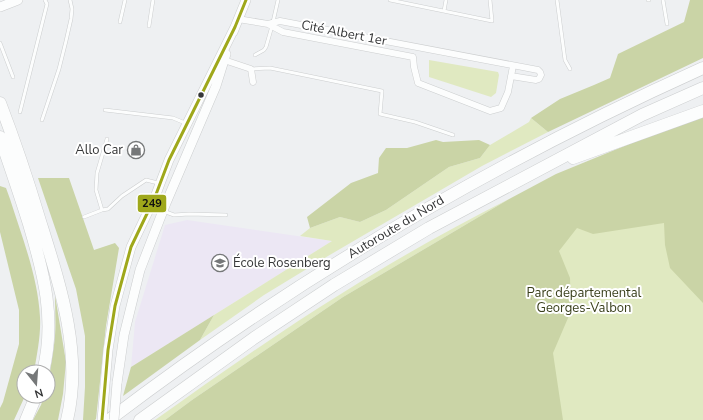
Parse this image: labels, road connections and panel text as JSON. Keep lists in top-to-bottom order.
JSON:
{
  "streets": {
    "highway": ["Autoroute du Nord"],
    "street": ["Cité Albert 1er"]
  },
  "parks": ["Parc départemental Georges-Valbon"],
  "places": {
    "shop": ["Allo Car"],
    "school or university": ["École Rosenberg"]
  },
  "lines": ["transit line 249"],
  "north": "bottom"
}
